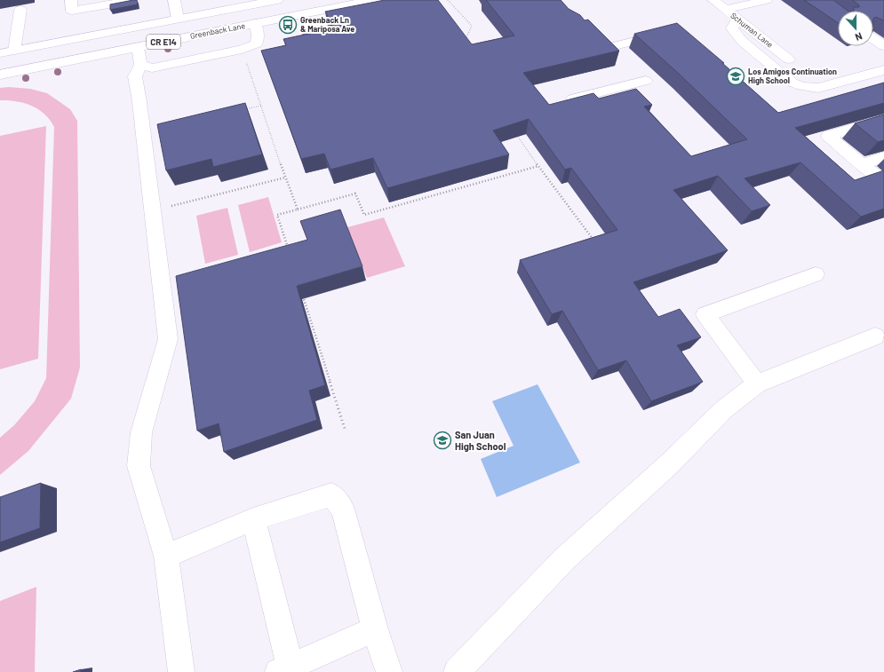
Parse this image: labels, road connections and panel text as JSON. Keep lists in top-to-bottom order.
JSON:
{
  "streets": {
    "main road": ["Schuman Lane", "Greenback Lane", "CR E14"]
  },
  "places": {
    "bus stop": ["Greenback Ln & Mariposa Ave"],
    "school or university": ["Los Amigos Continuation High School", "San Juan High School"]
  },
  "north": "bottom"
}
